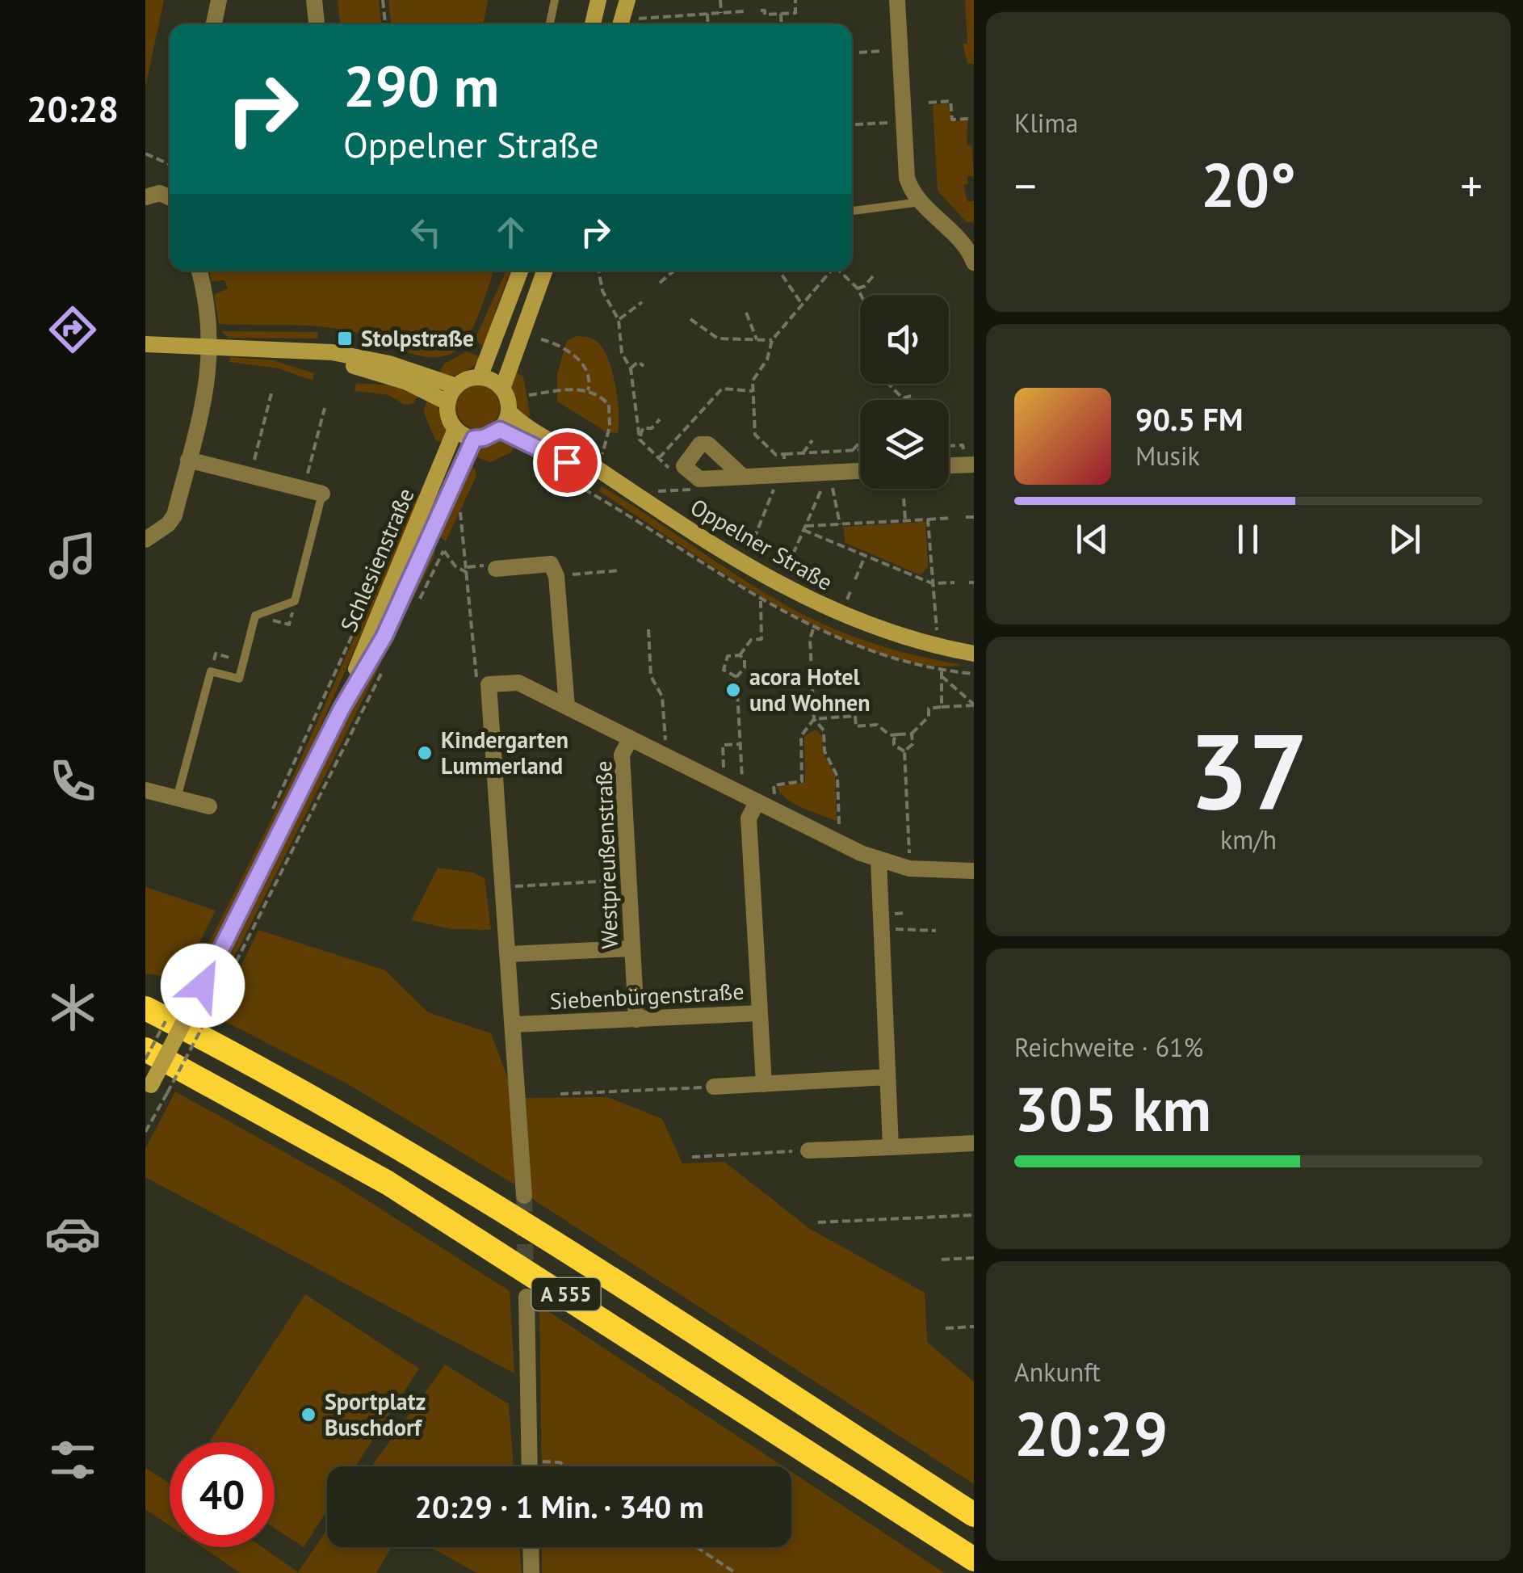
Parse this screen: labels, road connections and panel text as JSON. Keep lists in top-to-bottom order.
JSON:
{
  "streets": {
    "highway": ["A 555"],
    "street": [
      "Oppelner Straße",
      "Schlesienstraße",
      "Westpreußenstraße",
      "Siebenbürgenstraße"
    ]
  },
  "crossings": [
    ["Oppelner Straße", "Schlesienstraße"],
    ["Westpreußenstraße", "Siebenbürgenstraße"]
  ],
  "places": {
    "transit": ["Stolpstraße"],
    "other": ["acora Hotel und Wohnen", "Kindergarten Lummerland", "Sportplatz Buschdorf"]
  },
  "page": {
    "tabs": "20:28",
    "tile": [
      "Klima",
      ["37", "km/h"],
      ["Reichweite · 61%", "305 km"],
      ["Ankunft", "20:29"]
    ],
    "turn": ["290 m", "Oppelner Straße"],
    "heat": ["−", "20°", "+"],
    "song": ["90.5 FM", "Musik"],
    "limit": "40",
    "trip": "20:29 · 1 Min. · 340 m"
  }
}
